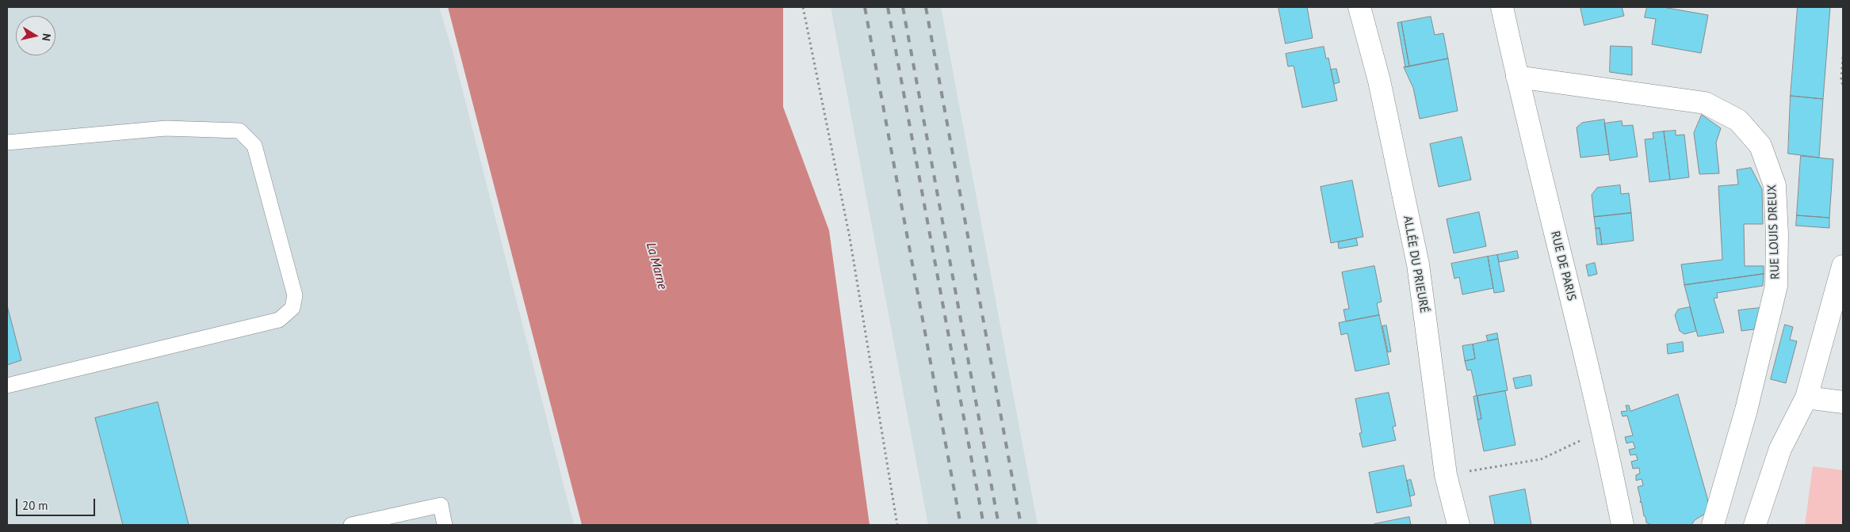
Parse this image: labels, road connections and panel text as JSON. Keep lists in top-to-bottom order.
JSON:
{
  "streets": {
    "street": ["RUE LOUIS DREUX", "ALLÉE DU PRIEURÉ", "RUE DE PARIS"]
  },
  "crossings": [
    ["RUE LOUIS DREUX", "RUE DE PARIS"]
  ],
  "water": ["La Marne"],
  "scale_bar": "20 m",
  "north": "right"
}
